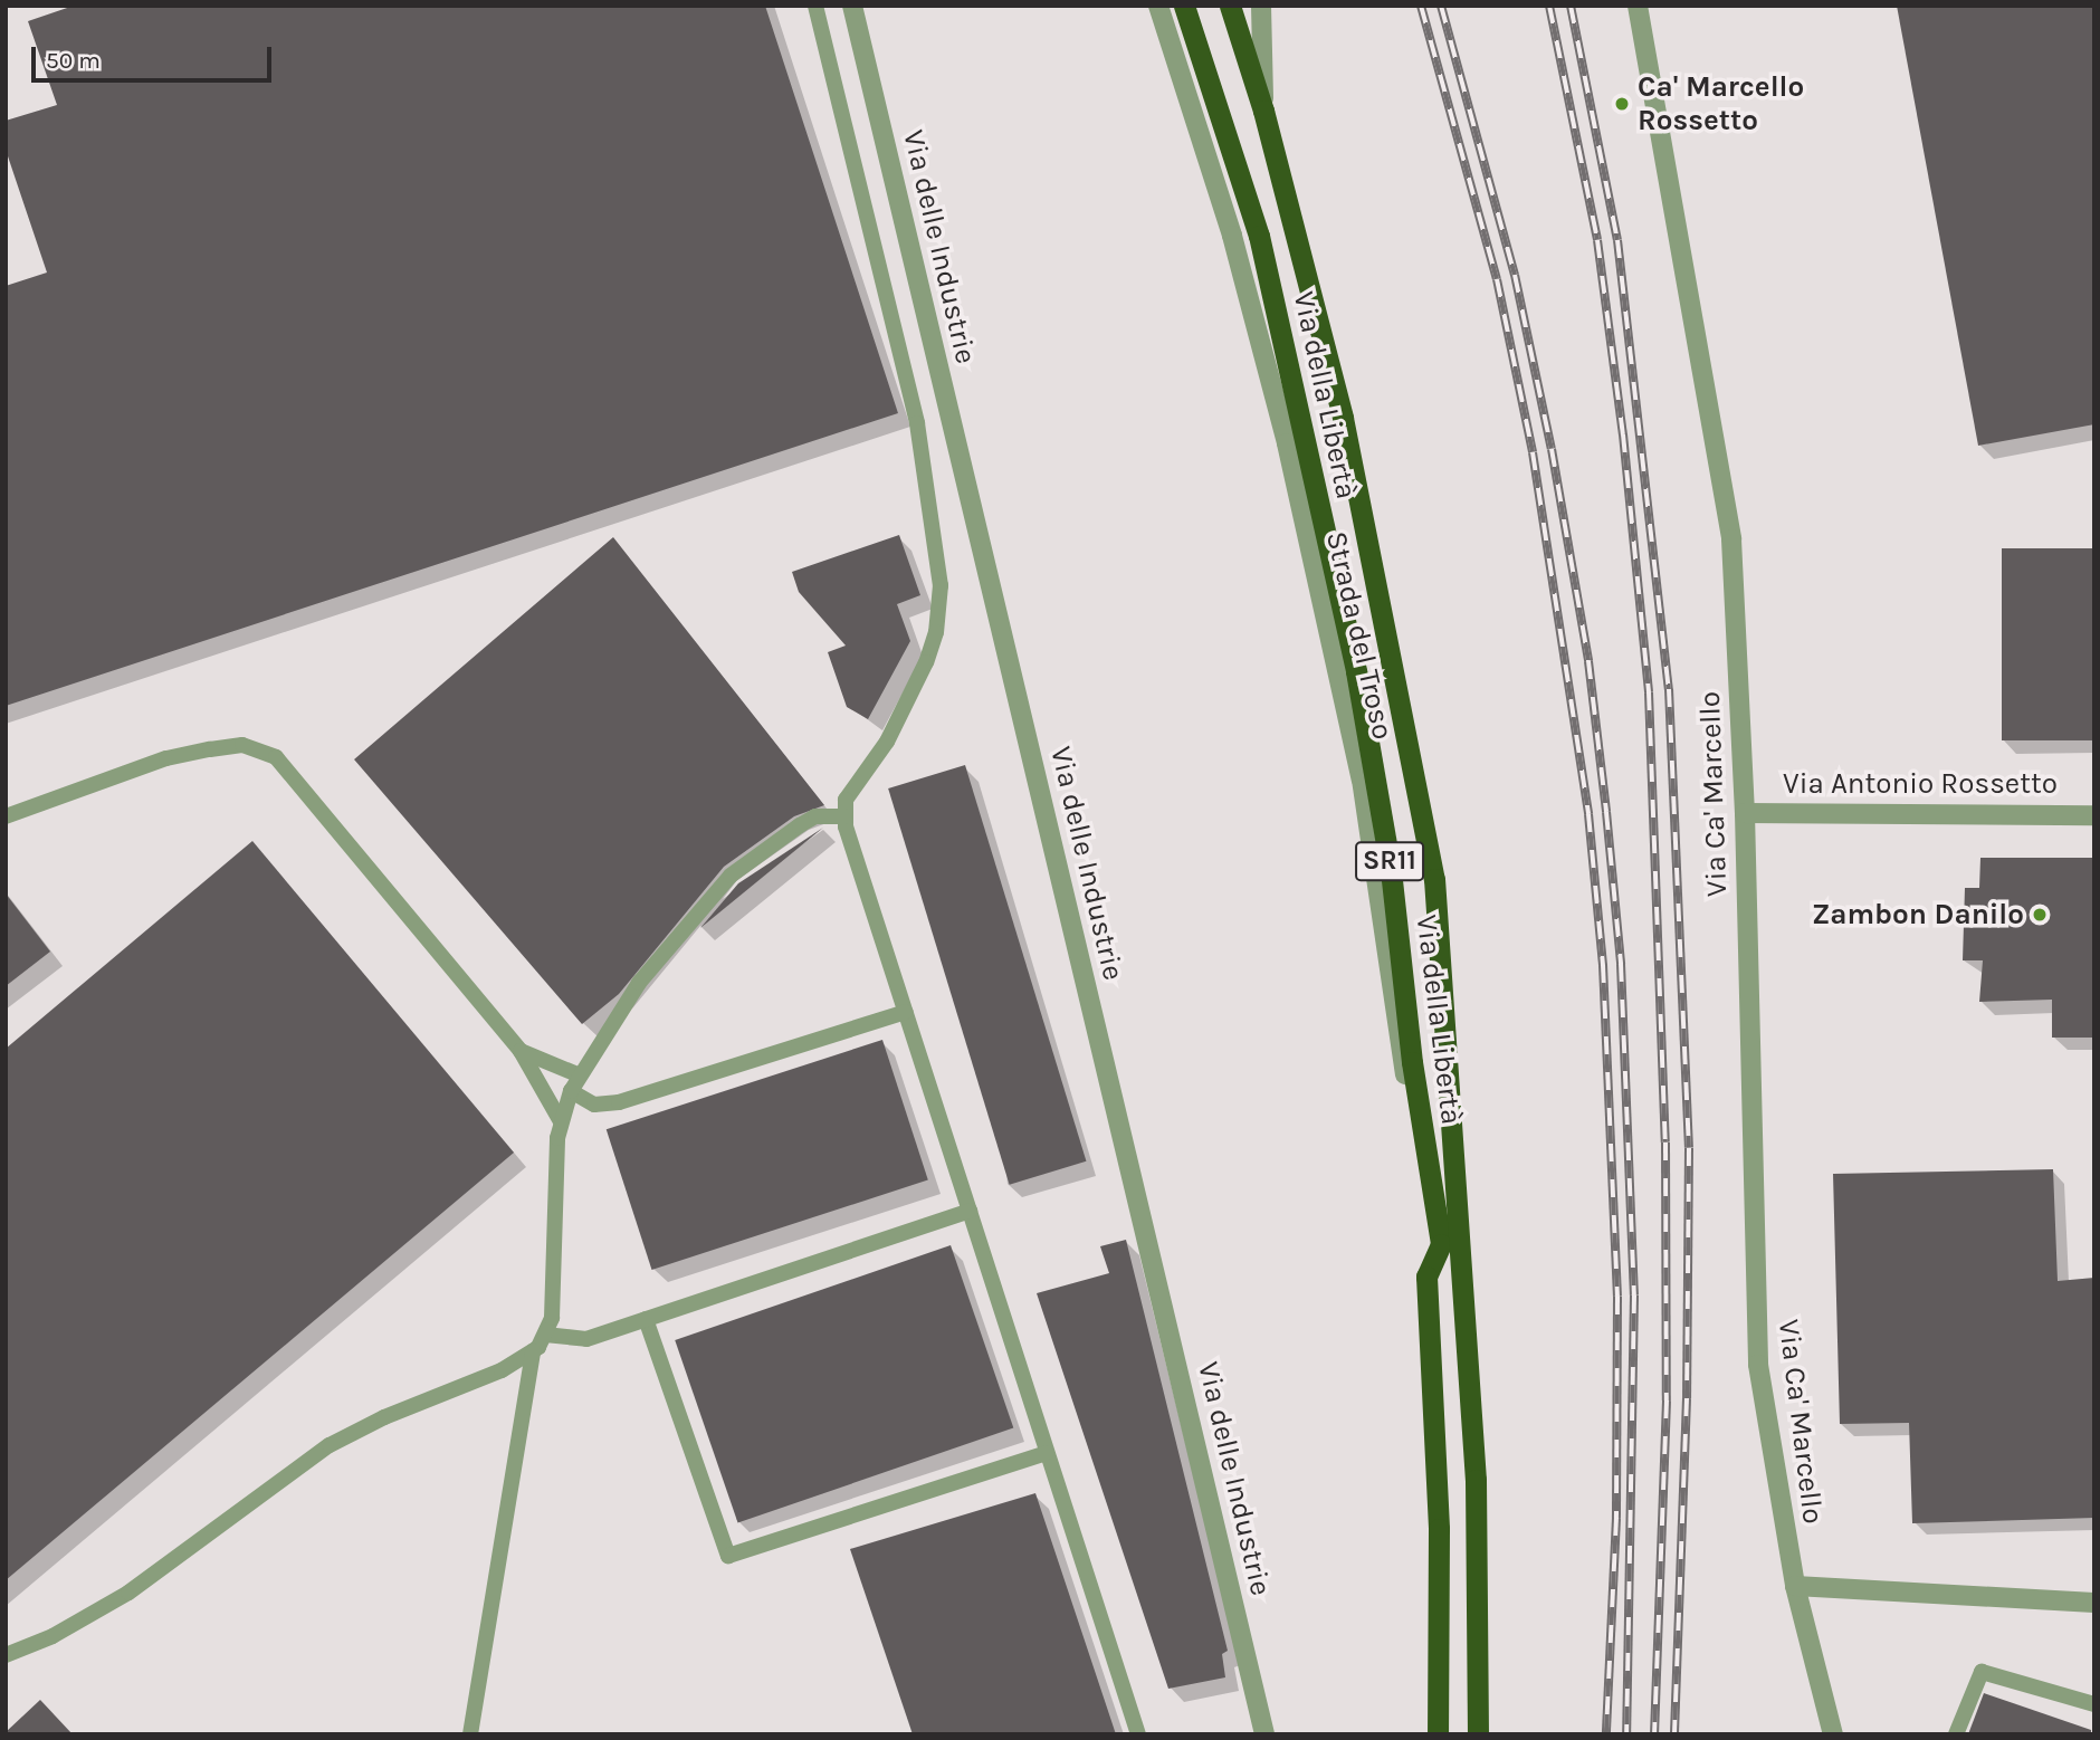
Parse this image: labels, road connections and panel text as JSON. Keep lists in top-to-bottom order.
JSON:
{
  "streets": {
    "highway": ["Via della Libertà", "SR11"],
    "street": [
      "Via delle Industrie",
      "Strada del Troso",
      "Via Antonio Rossetto",
      "Via Ca' Marcello"
    ]
  },
  "crossings": [
    ["Via della Libertà", "Strada del Troso"],
    ["Via Antonio Rossetto", "Via Ca' Marcello"]
  ],
  "places": ["Ca' Marcello Rossetto", "Zambon Danilo"],
  "scale_bar": "50 m"
}
